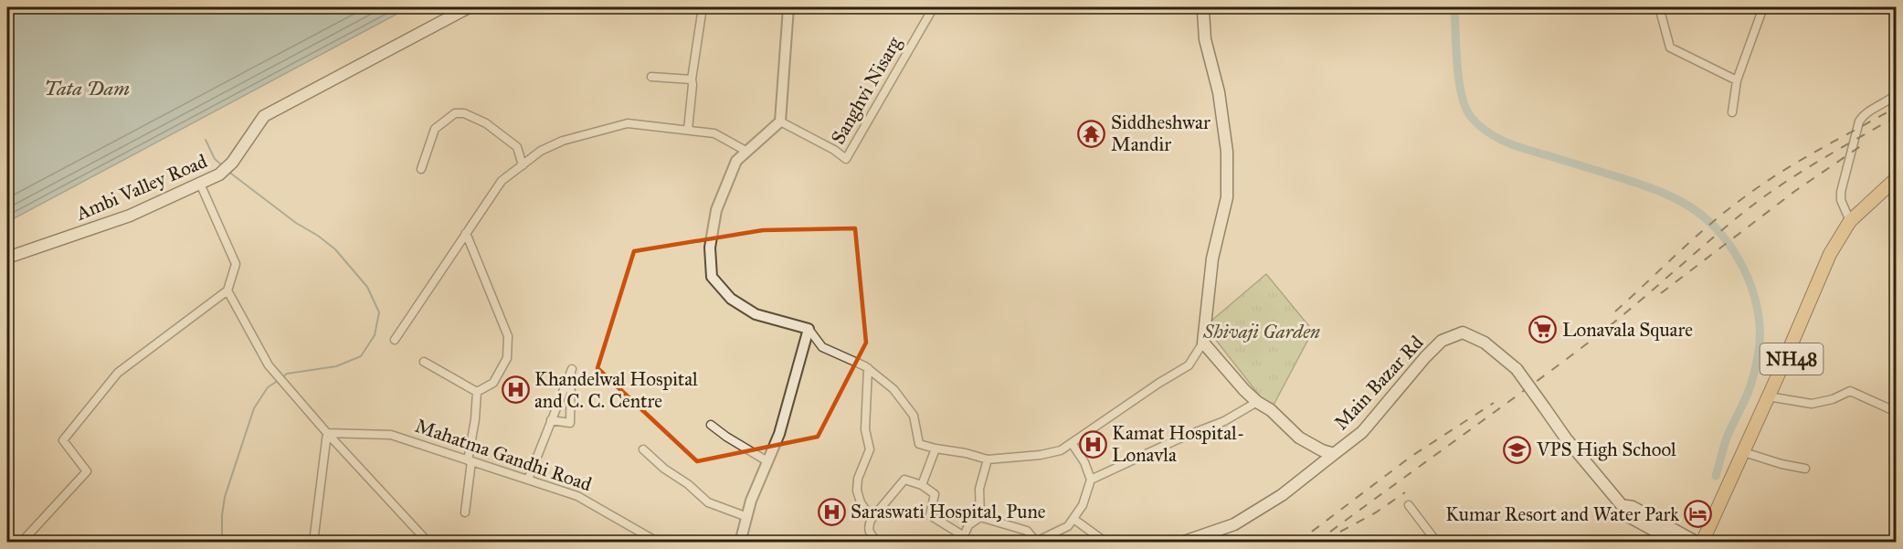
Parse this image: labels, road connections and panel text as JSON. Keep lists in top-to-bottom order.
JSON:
{
  "streets": {
    "highway": ["NH48"],
    "main road": ["Ambi Valley Road", "Main Bazar Rd"],
    "street": ["Sanghvi Nisarg", "Mahatma Gandhi Road"]
  },
  "water": ["Tata Dam"],
  "parks": ["Shivaji Garden"],
  "places": {
    "temple": ["Siddheshwar Mandir"],
    "supermarket": ["Lonavala Square"],
    "hospital": ["Khandelwal Hospital and C. C. Centre", "Kamat Hospital- Lonavla", "Saraswati Hospital, Pune"],
    "school or university": ["VPS High School"],
    "hotel": ["Kumar Resort and Water Park"]
  }
}
